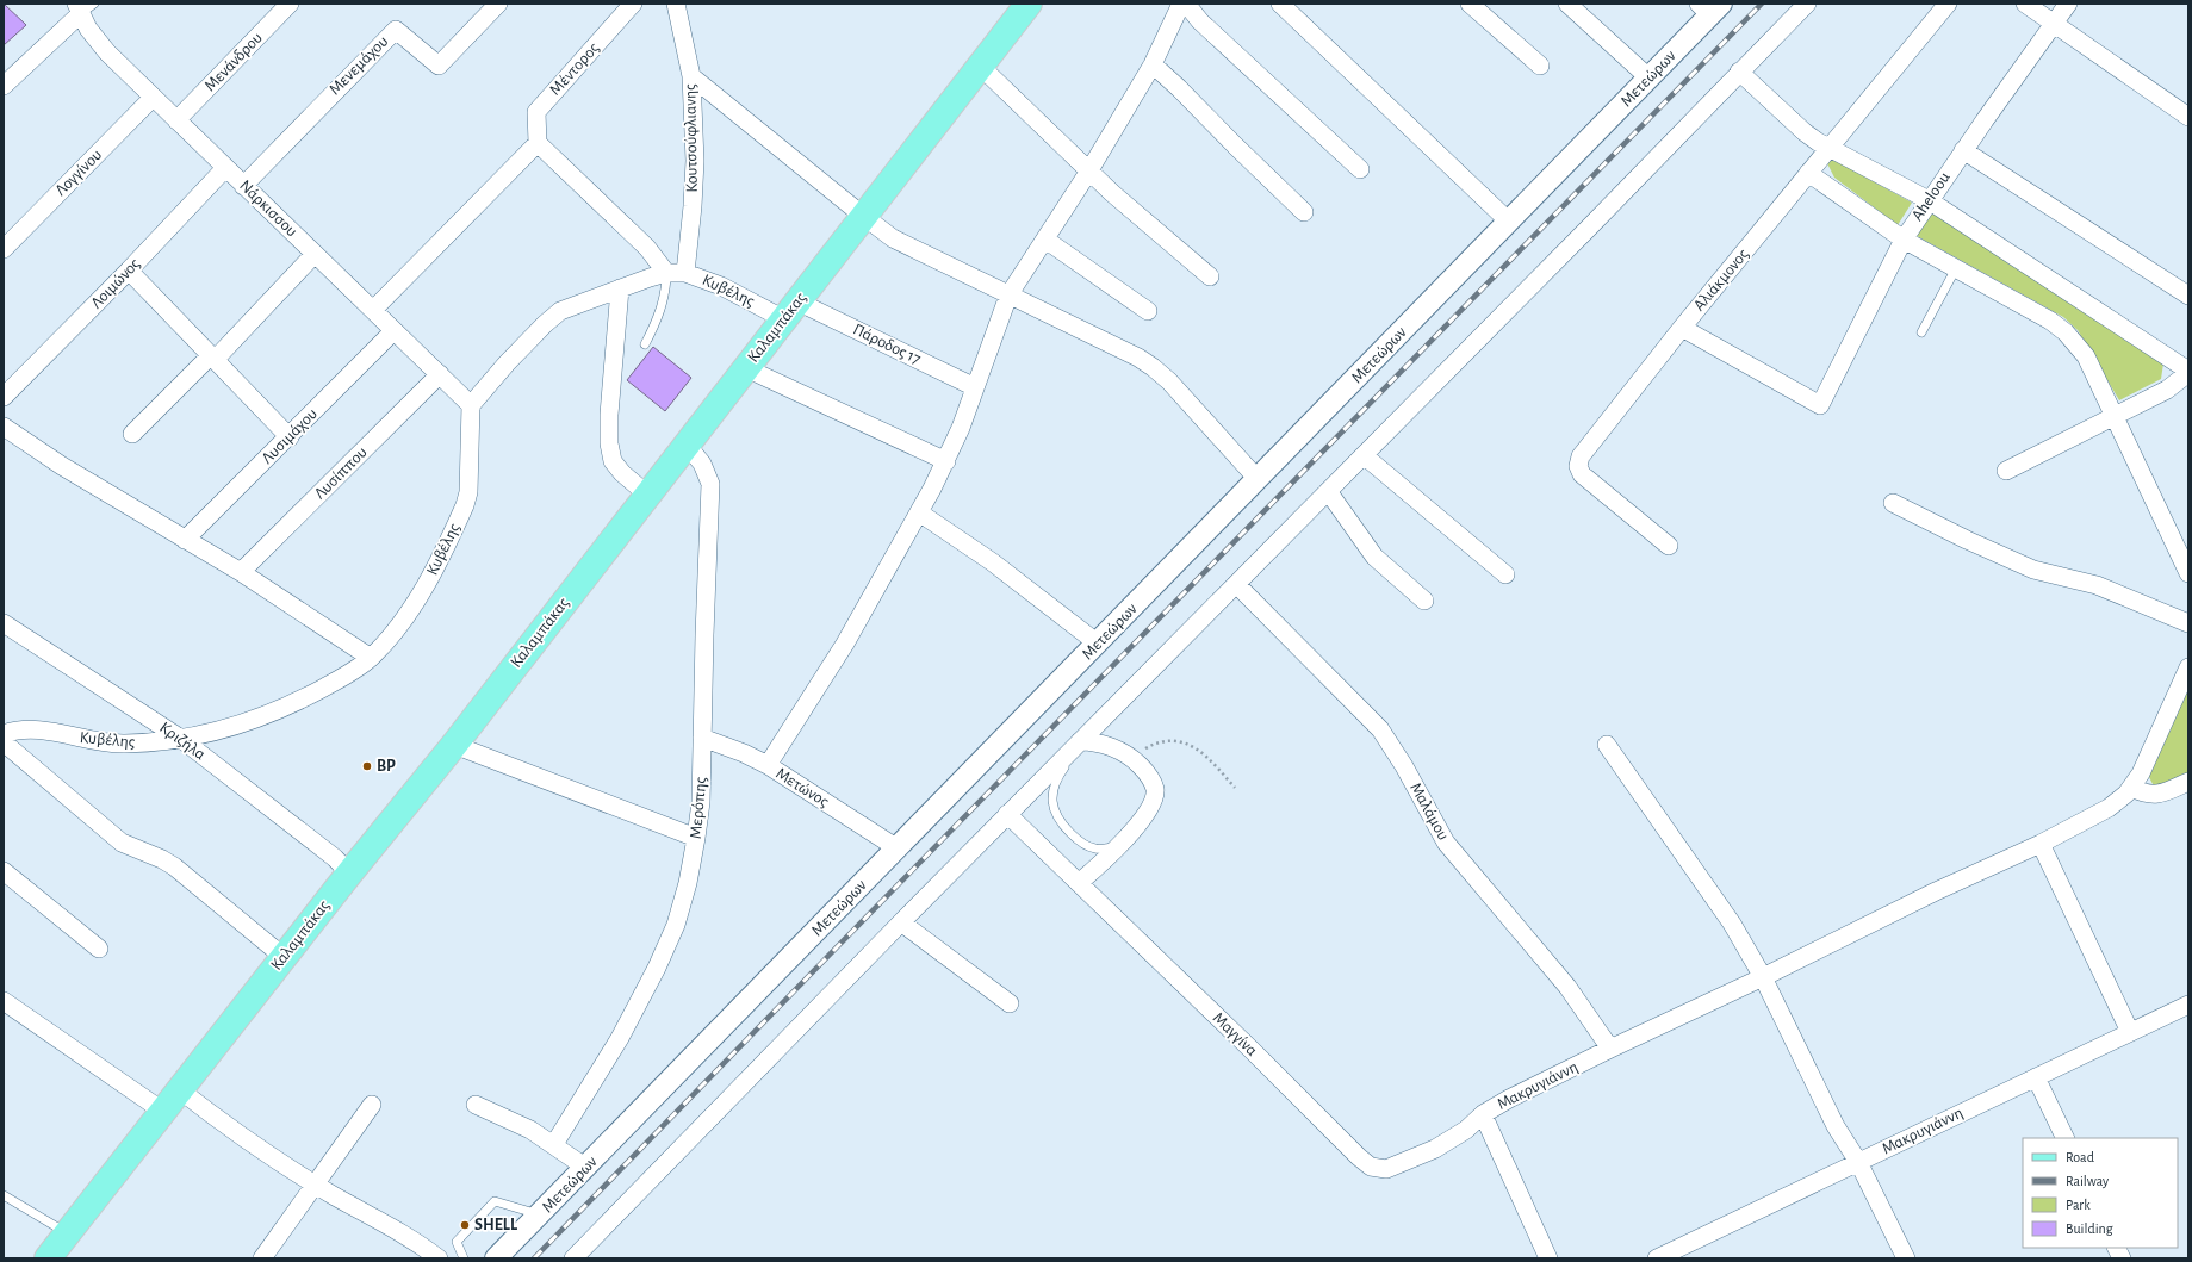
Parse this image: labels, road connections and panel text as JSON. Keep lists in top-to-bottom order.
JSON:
{
  "streets": {
    "main road": ["Καλαμπάκας"],
    "street": [
      "Μενάνδρου",
      "Μενεμάχου",
      "Μέντορος",
      "Μετεώρων",
      "Κουτσούφλιανης",
      "Λογγίνου",
      "Aheloou",
      "Νάρκισσου",
      "Αλιάκμονος",
      "Λοιμώνος",
      "Κυβέλης",
      "Πάροδος 17",
      "Λυσιμάχου",
      "Λυσίππου",
      "Κριζήλα",
      "Μετώνος",
      "Μερόπης",
      "Μαλάμου",
      "Μαγγίνα",
      "Μακρυγιάννη"
    ]
  },
  "crossings": [
    ["Μενάνδρου", "Νάρκισσου"],
    ["Μενεμάχου", "Νάρκισσου"],
    ["Μετεώρων", "Μετώνος"],
    ["Κουτσούφλιανης", "Κυβέλης"],
    ["Λογγίνου", "Νάρκισσου"],
    ["Aheloou", "Αλιάκμονος"],
    ["Νάρκισσου", "Λοιμώνος"],
    ["Νάρκισσου", "Κυβέλης"],
    ["Νάρκισσου", "Λυσιμάχου"],
    ["Νάρκισσου", "Λυσίππου"],
    ["Κυβέλης", "Καλαμπάκας"],
    ["Κυβέλης", "Πάροδος 17"],
    ["Κυβέλης", "Κριζήλα"],
    ["Καλαμπάκας", "Πάροδος 17"],
    ["Καλαμπάκας", "Κριζήλα"],
    ["Καλαμπάκας", "Μερόπης"],
    ["Μετώνος", "Μερόπης"],
    ["Μαλάμου", "Μακρυγιάννη"],
    ["Μαγγίνα", "Μακρυγιάννη"]
  ],
  "places": ["BP", "SHELL"],
  "legend": [
    "Road",
    "Railway",
    "Park",
    "Building"
  ]
}
